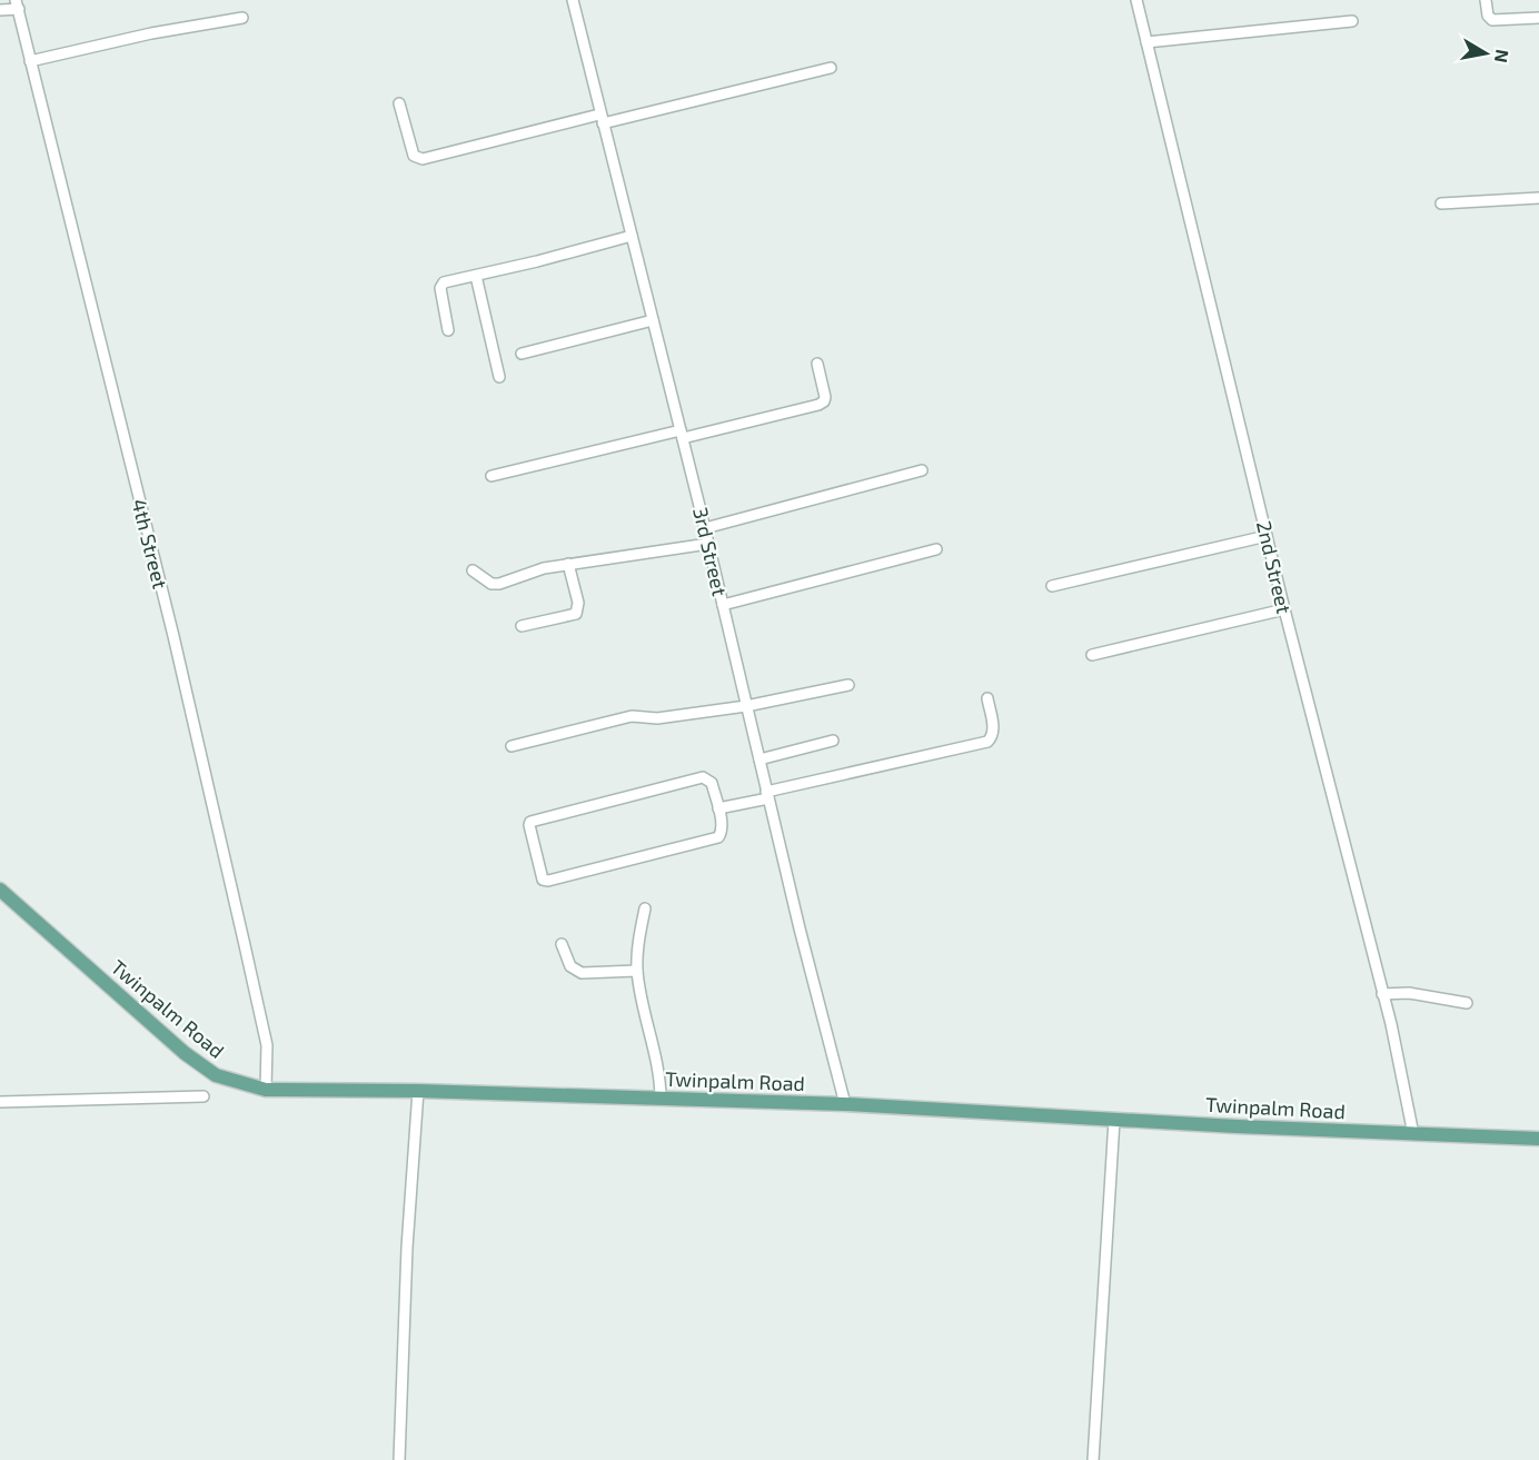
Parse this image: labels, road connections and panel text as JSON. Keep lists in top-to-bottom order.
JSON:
{
  "streets": {
    "main road": ["Twinpalm Road"],
    "street": ["4th Street", "3rd Street", "2nd Street"]
  },
  "crossings": [
    ["4th Street", "Twinpalm Road"],
    ["3rd Street", "Twinpalm Road"],
    ["2nd Street", "Twinpalm Road"]
  ],
  "north": "right"
}
